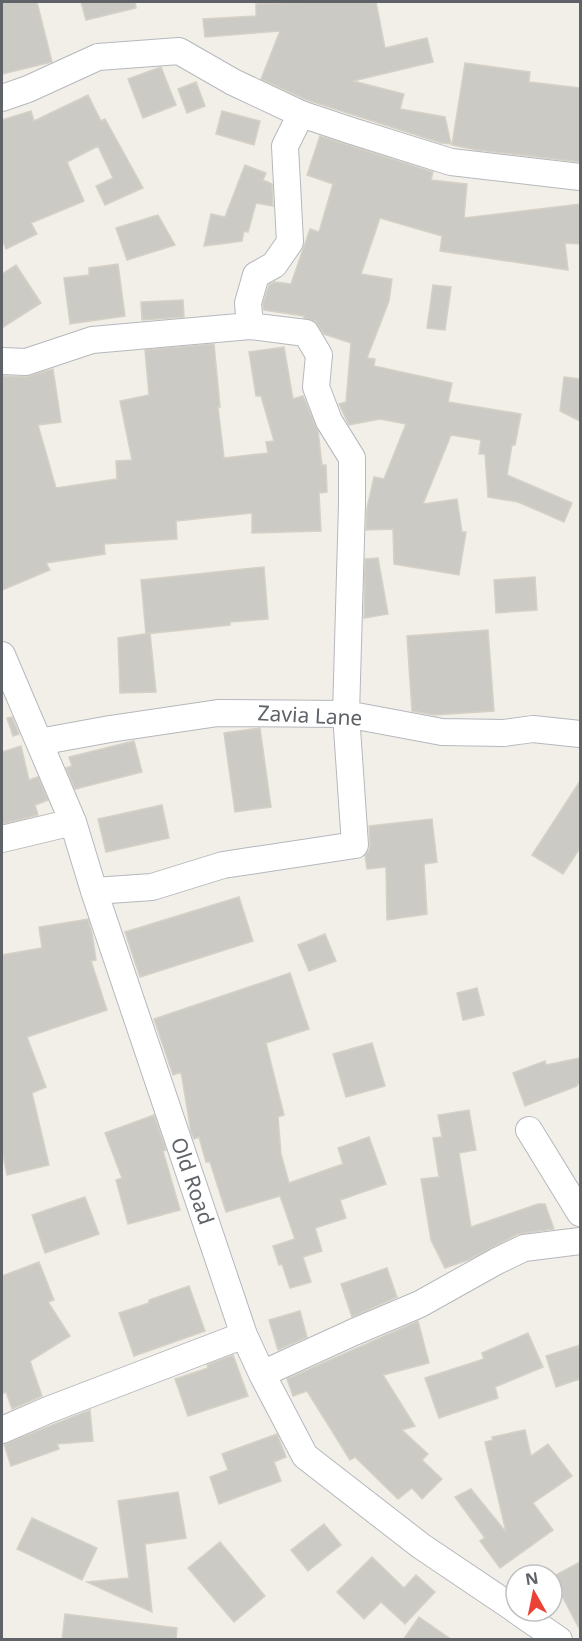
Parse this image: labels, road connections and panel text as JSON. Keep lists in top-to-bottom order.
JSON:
{
  "streets": {
    "street": ["Zavia Lane", "Old Road"]
  },
  "crossings": [
    ["Zavia Lane", "Old Road"]
  ],
  "north": "top"
}
